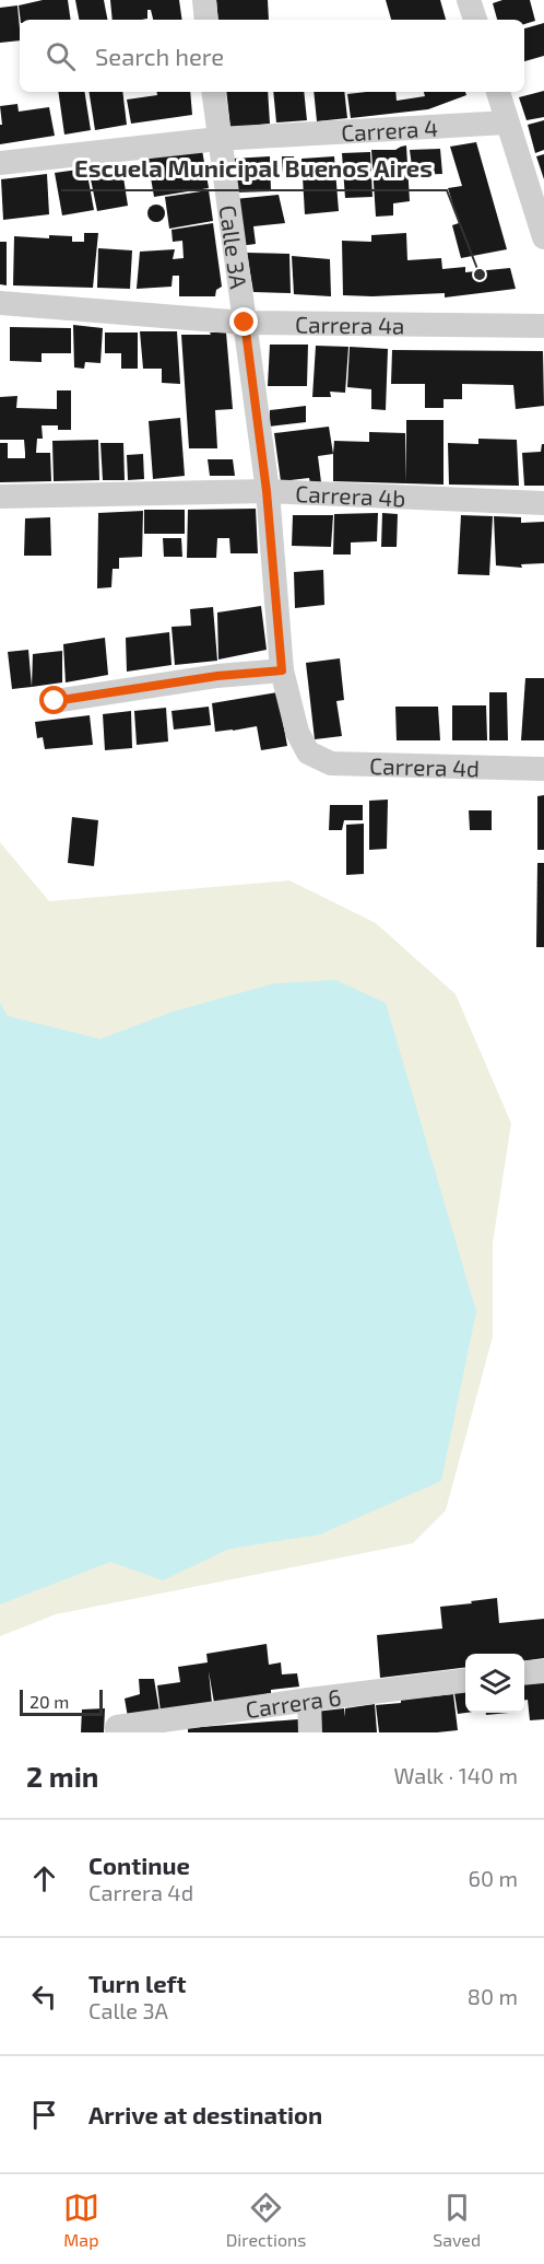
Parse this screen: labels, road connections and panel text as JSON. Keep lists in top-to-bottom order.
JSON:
{
  "streets": {
    "street": [
      "Carrera 4",
      "Calle 3A",
      "Carrera 4a",
      "Carrera 4b",
      "Carrera 4d",
      "Carrera 6"
    ]
  },
  "crossings": [
    ["Carrera 4", "Calle 3A"],
    ["Calle 3A", "Carrera 4a"],
    ["Calle 3A", "Carrera 4b"],
    ["Calle 3A", "Carrera 4d"]
  ],
  "places": ["Escuela Municipal Buenos Aires"],
  "scale_bar": "20 m",
  "page": {
    "search": "Search here",
    "scale": "20 m",
    "heading": ["2 min", "Walk · 140 m"],
    "list": [
      ["Continue", "Carrera 4d", "60 m"],
      ["Turn left", "Calle 3A", "80 m"],
      "Arrive at destination"
    ],
    "nav": ["Map", "Directions", "Saved"]
  }
}
